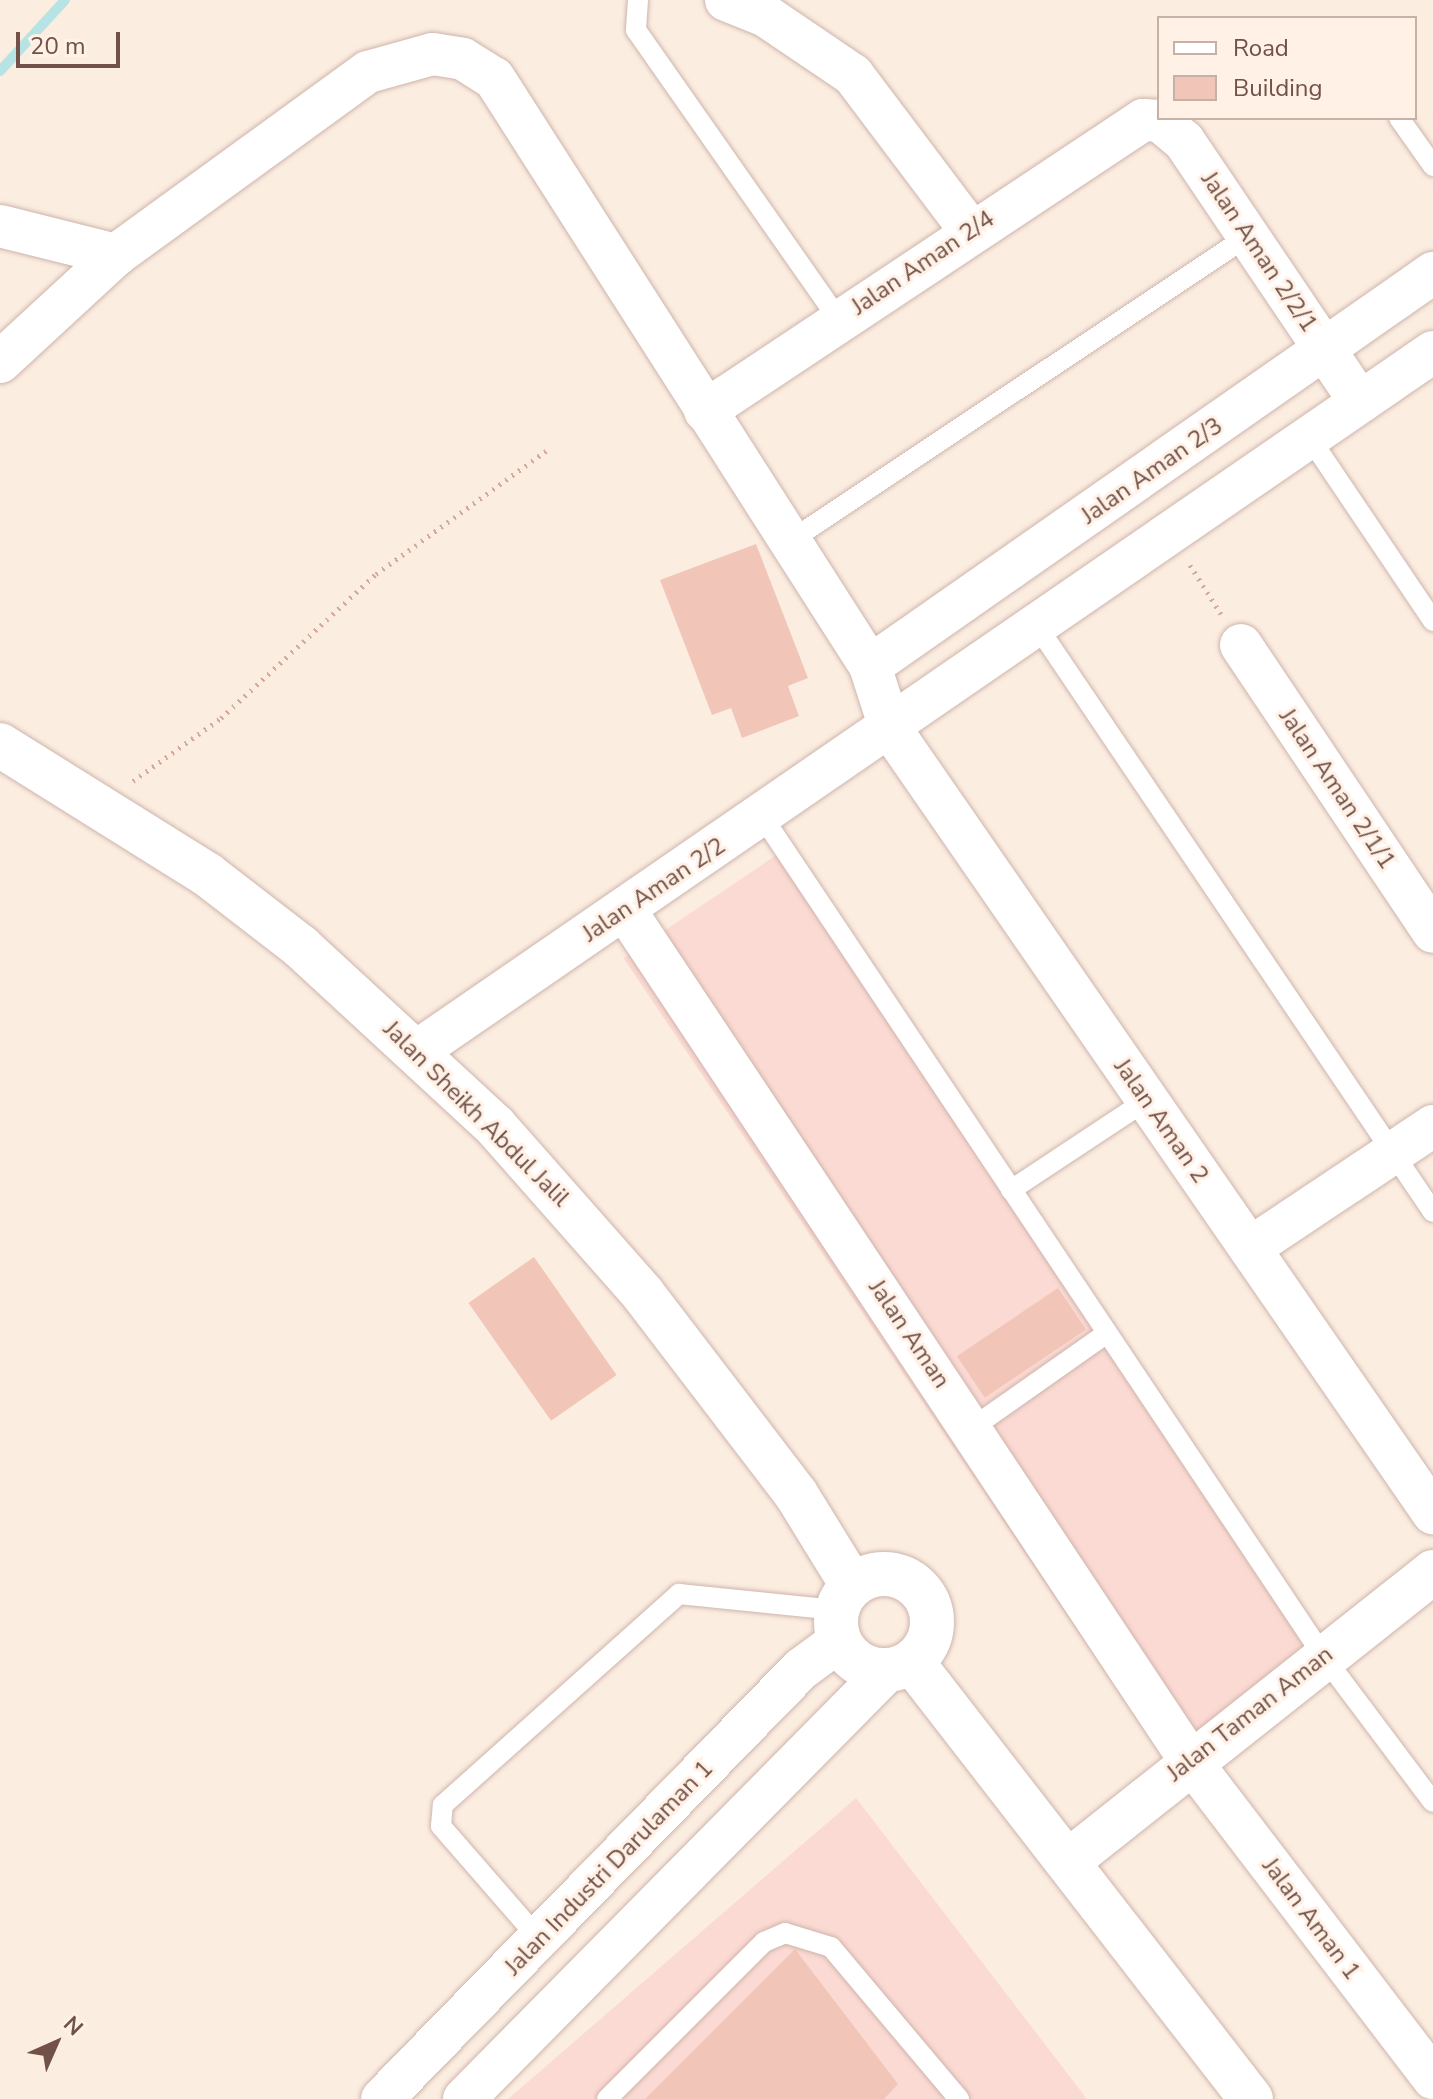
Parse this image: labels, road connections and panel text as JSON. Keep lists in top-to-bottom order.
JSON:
{
  "streets": {
    "street": [
      "Jalan Aman 2/2/1",
      "Jalan Aman 2/4",
      "Jalan Aman 2/3",
      "Jalan Aman 2/1/1",
      "Jalan Aman 2/2",
      "Jalan Sheikh Abdul Jalil",
      "Jalan Aman 2",
      "Jalan Aman",
      "Jalan Taman Aman",
      "Jalan Industri Darulaman 1",
      "Jalan Aman 1"
    ]
  },
  "crossings": [
    ["Jalan Aman 2/2/1", "Jalan Aman 2/4"],
    ["Jalan Aman 2/2/1", "Jalan Aman 2/3"],
    ["Jalan Aman 2/2/1", "Jalan Aman 2/2"],
    ["Jalan Aman 2/4", "Jalan Aman 2"],
    ["Jalan Aman 2/3", "Jalan Aman 2"],
    ["Jalan Aman 2/2", "Jalan Sheikh Abdul Jalil"],
    ["Jalan Aman 2/2", "Jalan Aman 2"],
    ["Jalan Aman 2/2", "Jalan Aman"],
    ["Jalan Sheikh Abdul Jalil", "Jalan Industri Darulaman 1"],
    ["Jalan Aman", "Jalan Taman Aman"],
    ["Jalan Aman", "Jalan Aman 1"],
    ["Jalan Taman Aman", "Jalan Aman 1"]
  ],
  "legend": ["Road", "Building"],
  "scale_bar": "20 m",
  "north": "top right"
}
